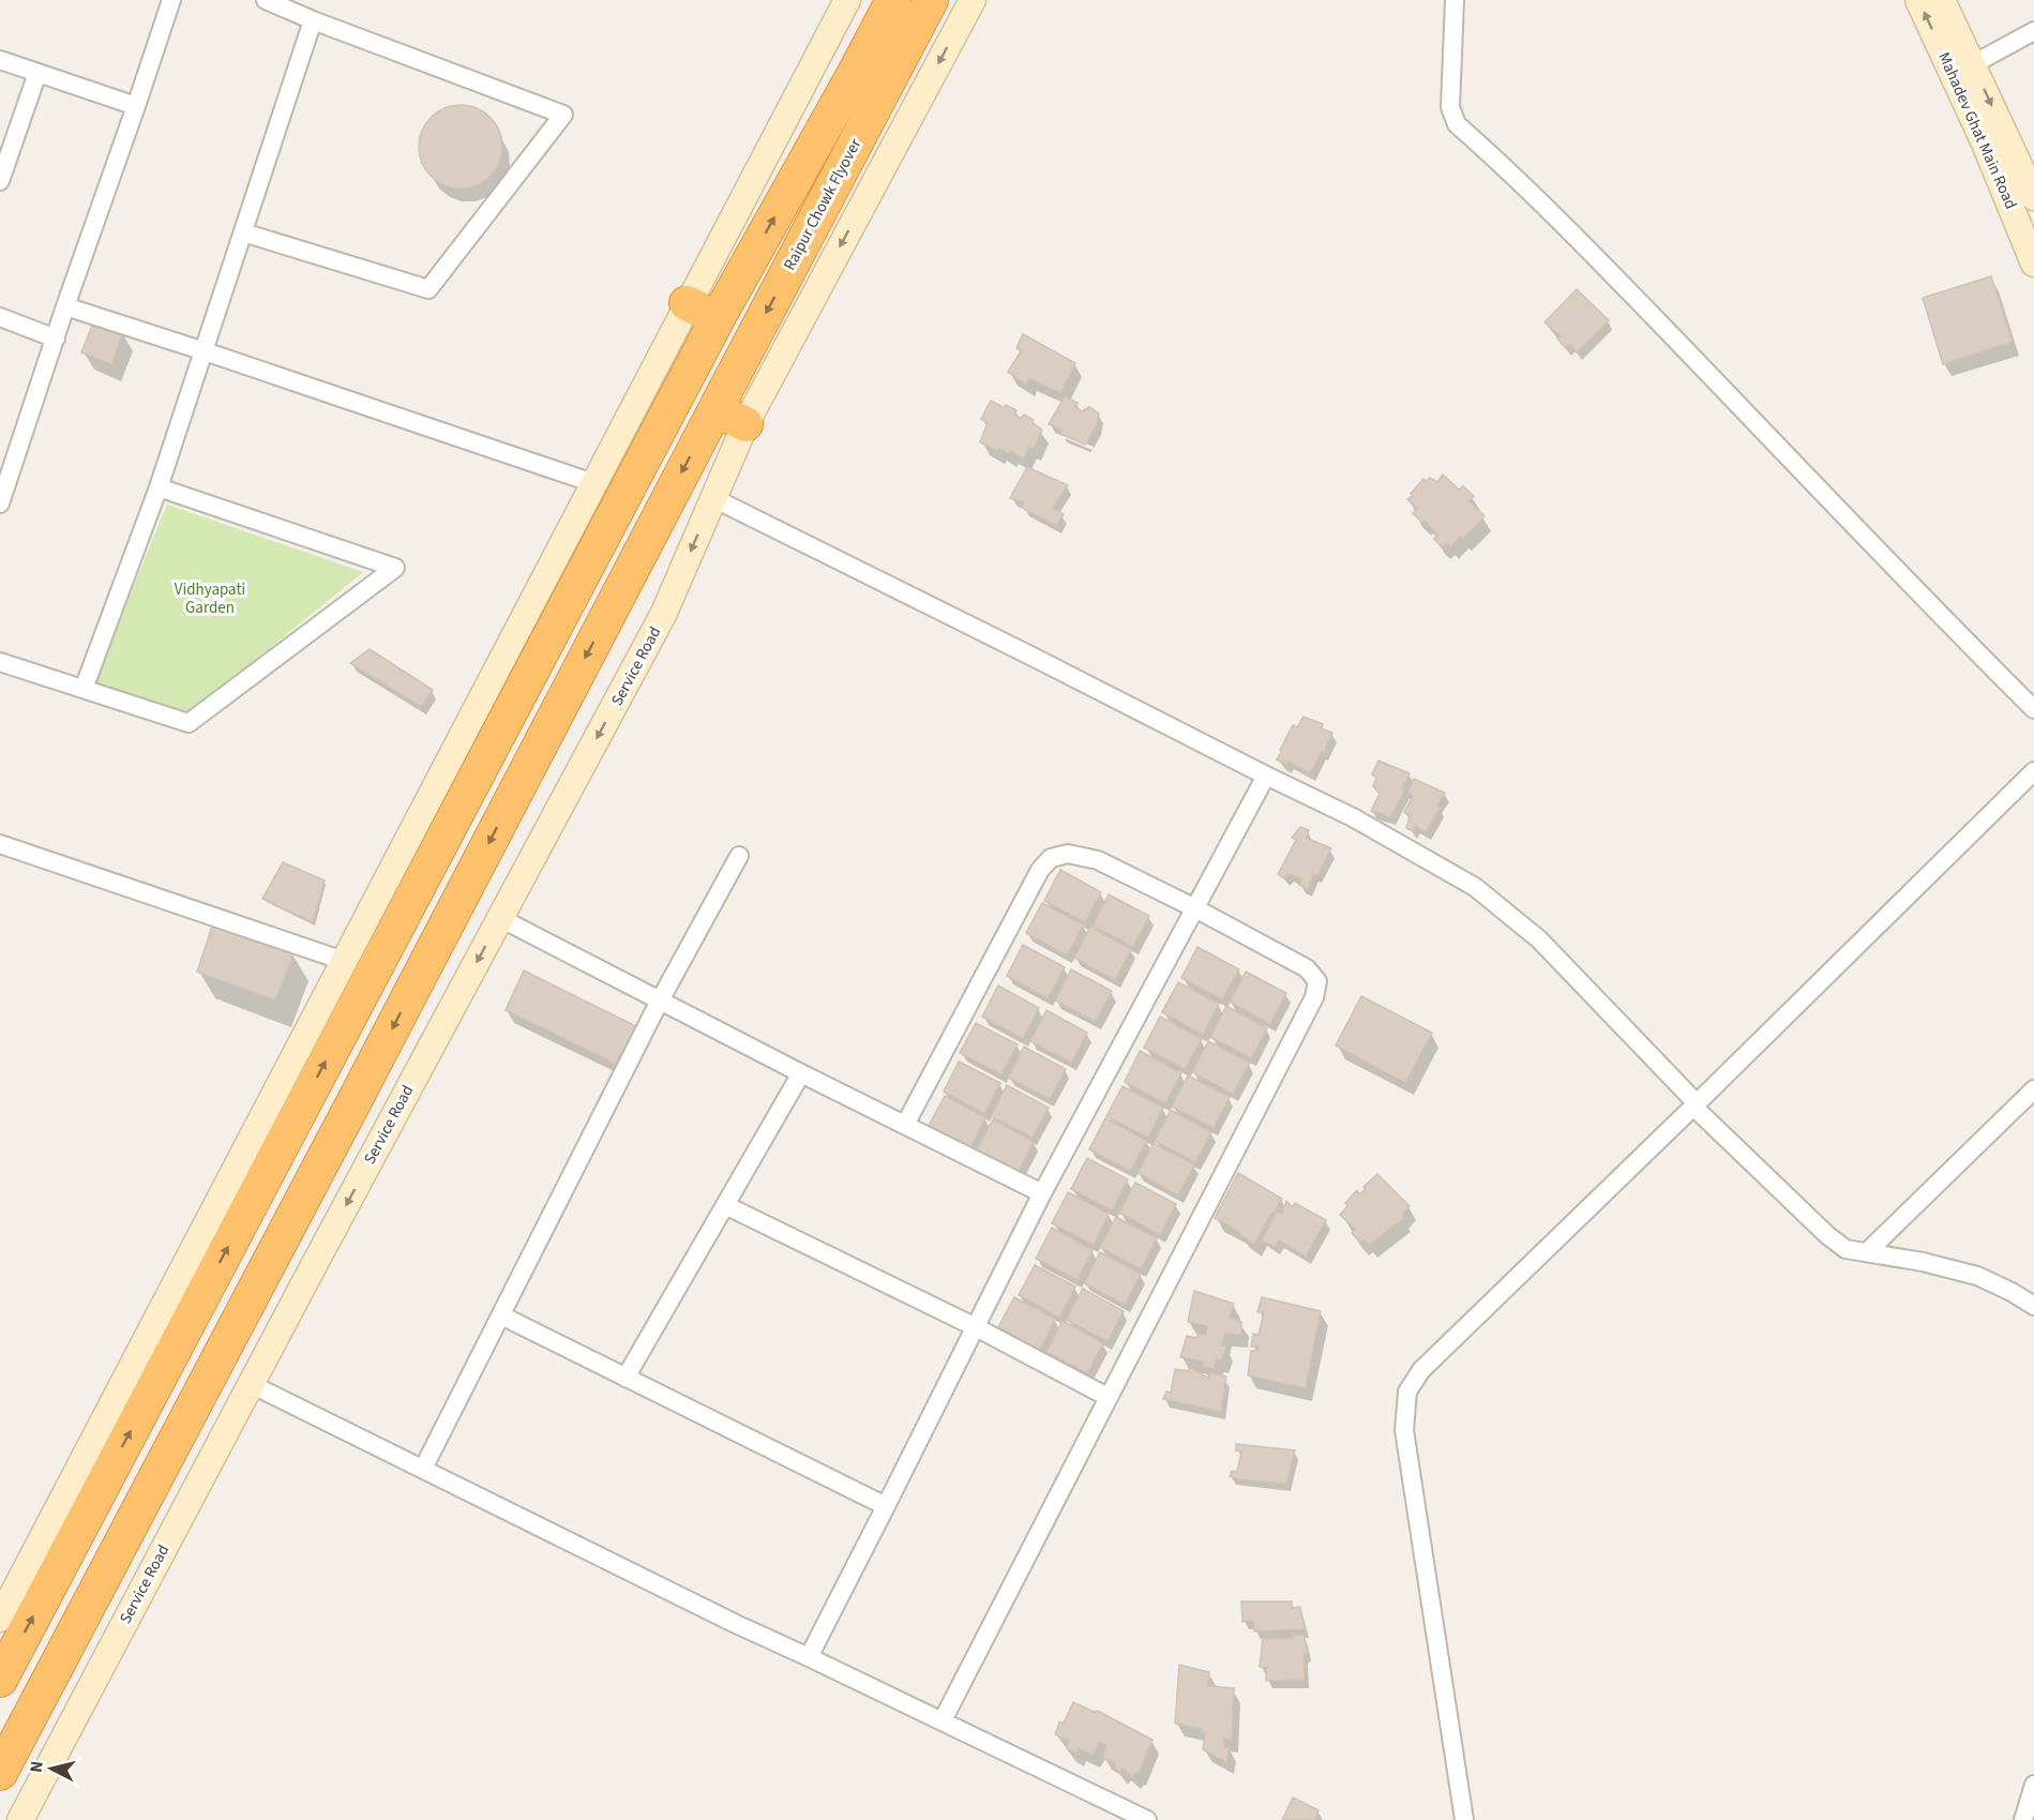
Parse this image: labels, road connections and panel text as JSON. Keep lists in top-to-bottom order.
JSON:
{
  "streets": {
    "highway": ["Raipur Chowk Flyover"],
    "street": ["Mahadev Ghat Main Road", "Service Road"]
  },
  "parks": ["Vidhyapati Garden"],
  "north": "left"
}
